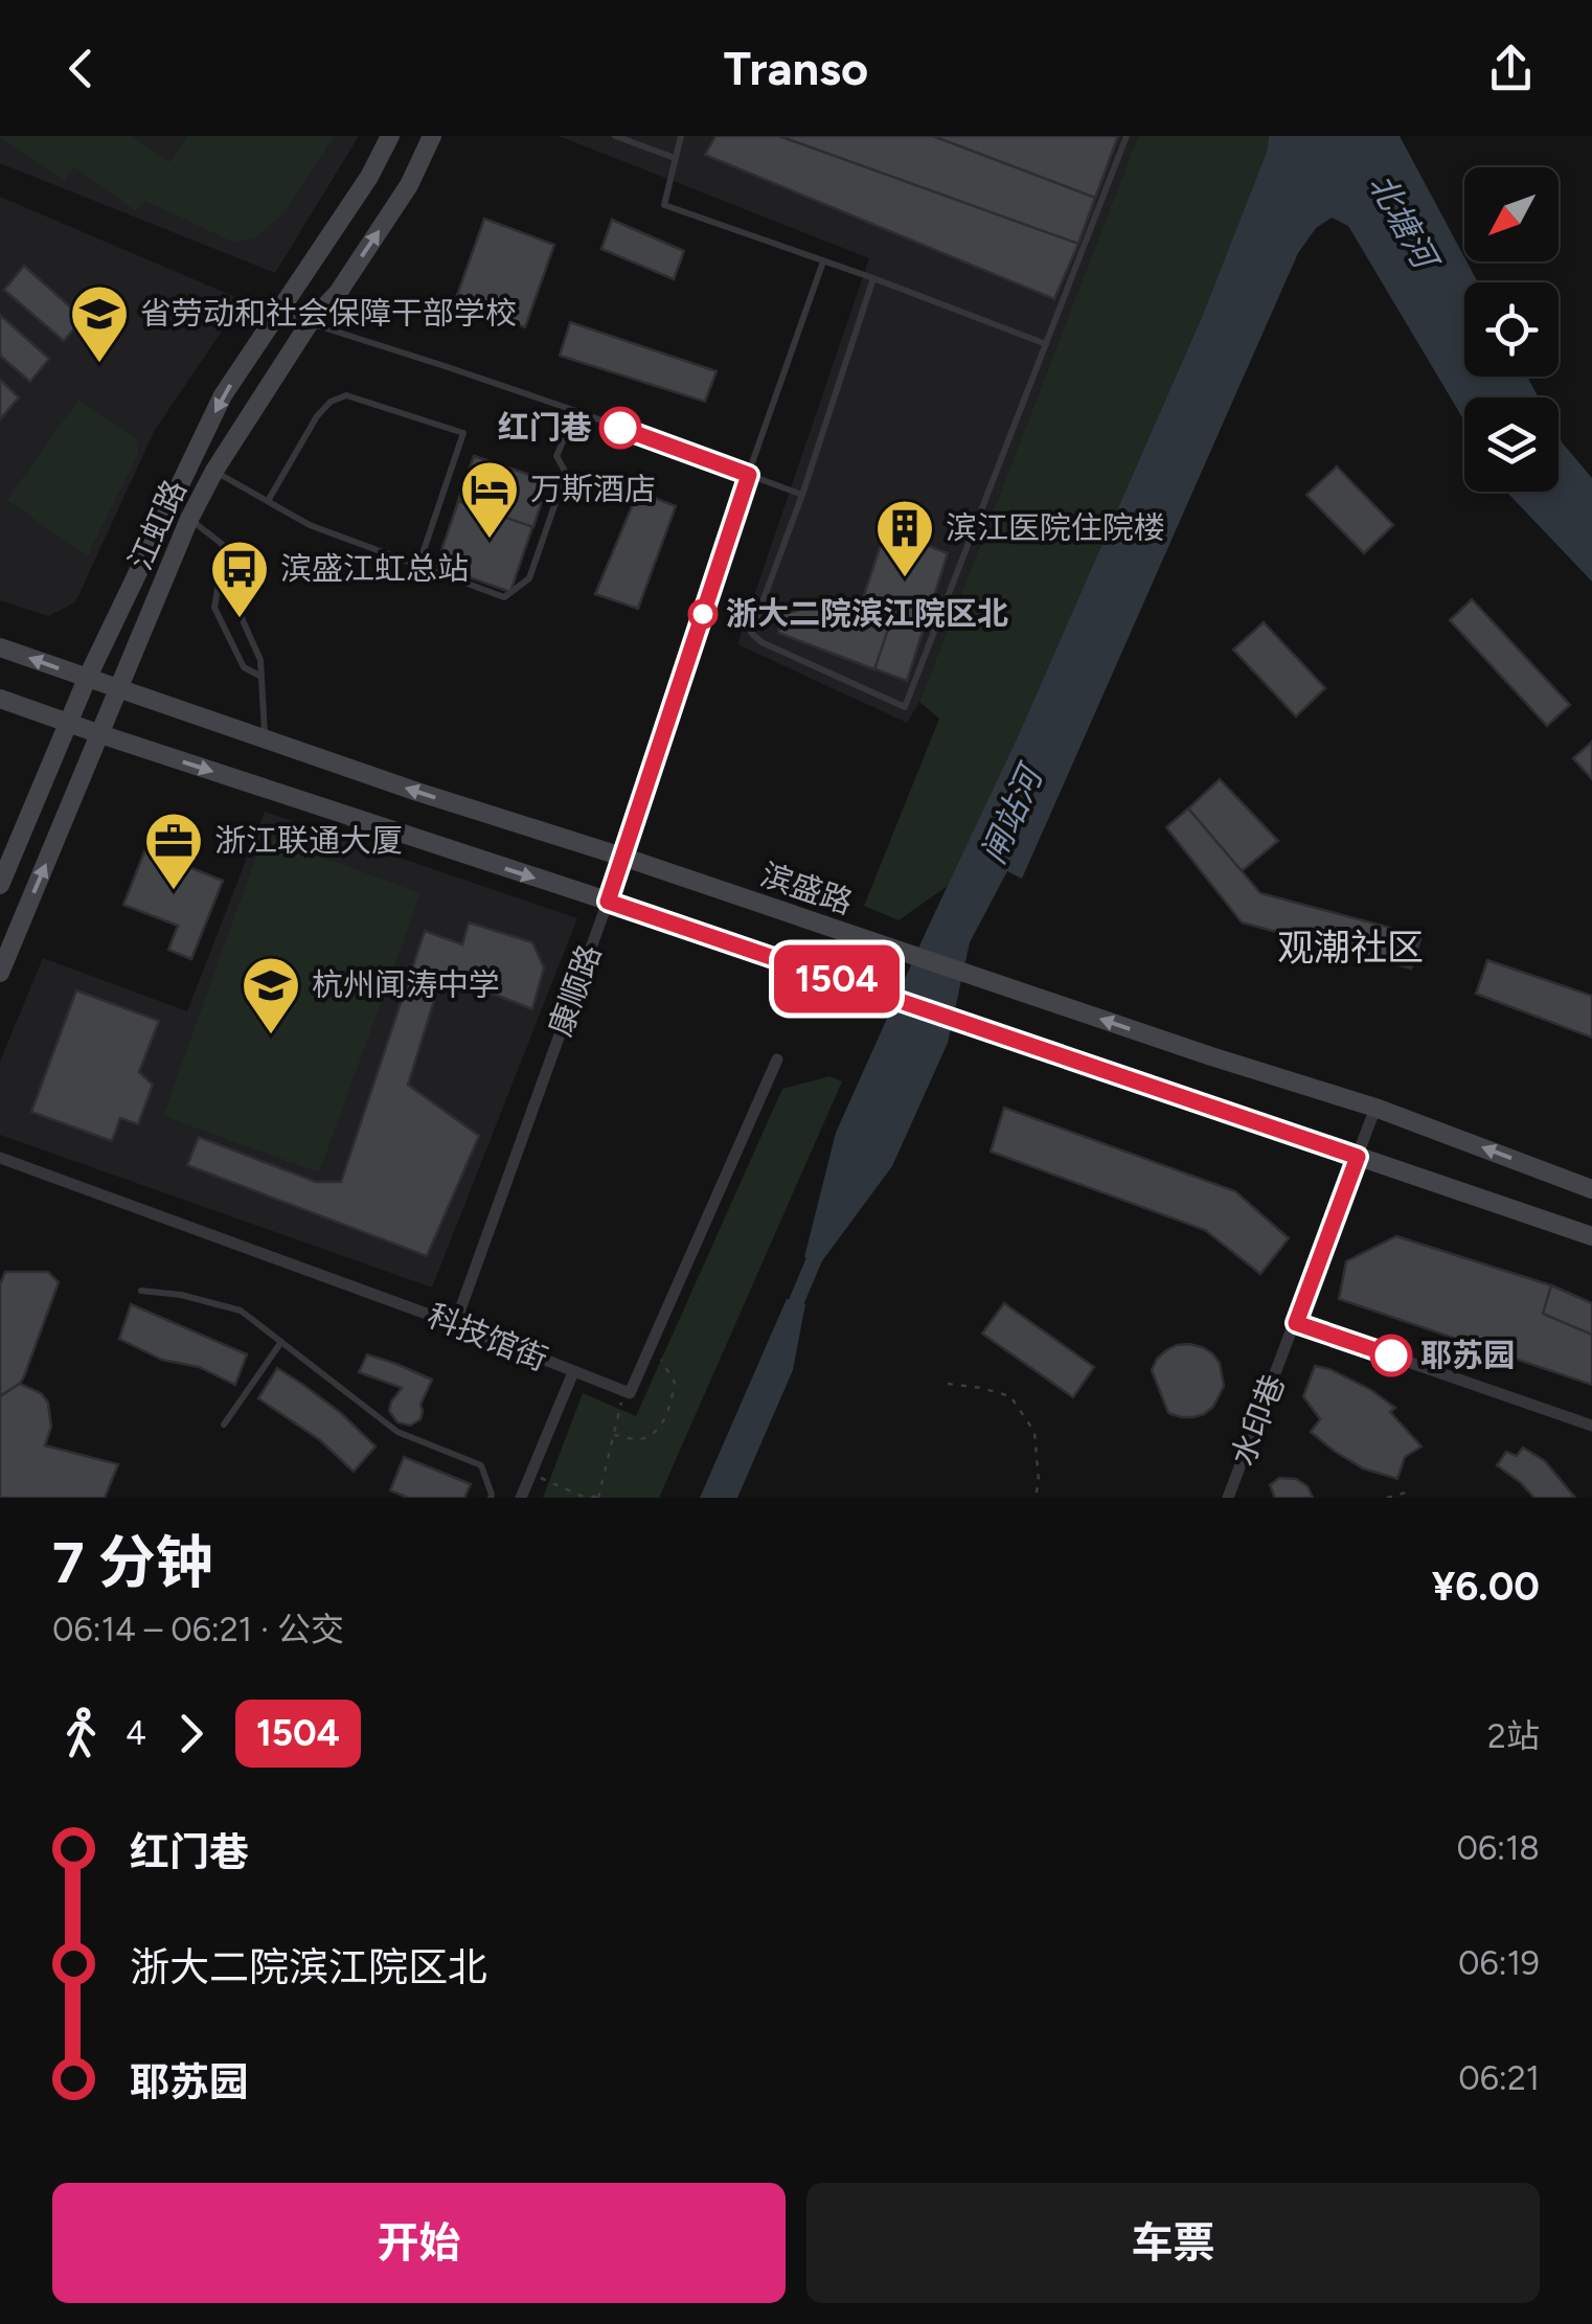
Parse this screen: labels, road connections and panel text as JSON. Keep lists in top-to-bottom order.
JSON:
{
  "streets": {
    "main road": ["江虹路", "滨盛路"],
    "street": ["康顺路", "科技馆街", "水印巷"]
  },
  "crossings": [
    ["江虹路", "滨盛路"],
    ["滨盛路", "康顺路"],
    ["滨盛路", "水印巷"],
    ["康顺路", "科技馆街"]
  ],
  "districts": ["观潮社区"],
  "water": ["北塘河", "闸站河"],
  "places": {
    "school or university": ["省劳动和社会保障干部学校", "杭州闻涛中学"],
    "other": ["红门巷", "浙大二院滨江院区北", "耶苏园"],
    "hotel": ["万斯酒店"],
    "building": ["滨江医院住院楼"],
    "bus stop": ["滨盛江虹总站"],
    "office": ["浙江联通大厦"]
  },
  "lines": ["bus line 1504"],
  "north": "bottom left",
  "page": {
    "header": "Transo",
    "on_map": "1504",
    "heading": ["7 分钟", "06:14 – 06:21 · 公交", "¥6.00"],
    "legs": ["4", "1504", "2站"],
    "list": [
      {
        "name": "红门巷",
        "value": "06:18"
      },
      {
        "name": "浙大二院滨江院区北",
        "value": "06:19"
      },
      {
        "name": "耶苏园",
        "value": "06:21"
      }
    ],
    "buttons": ["开始", "车票"]
  }
}
